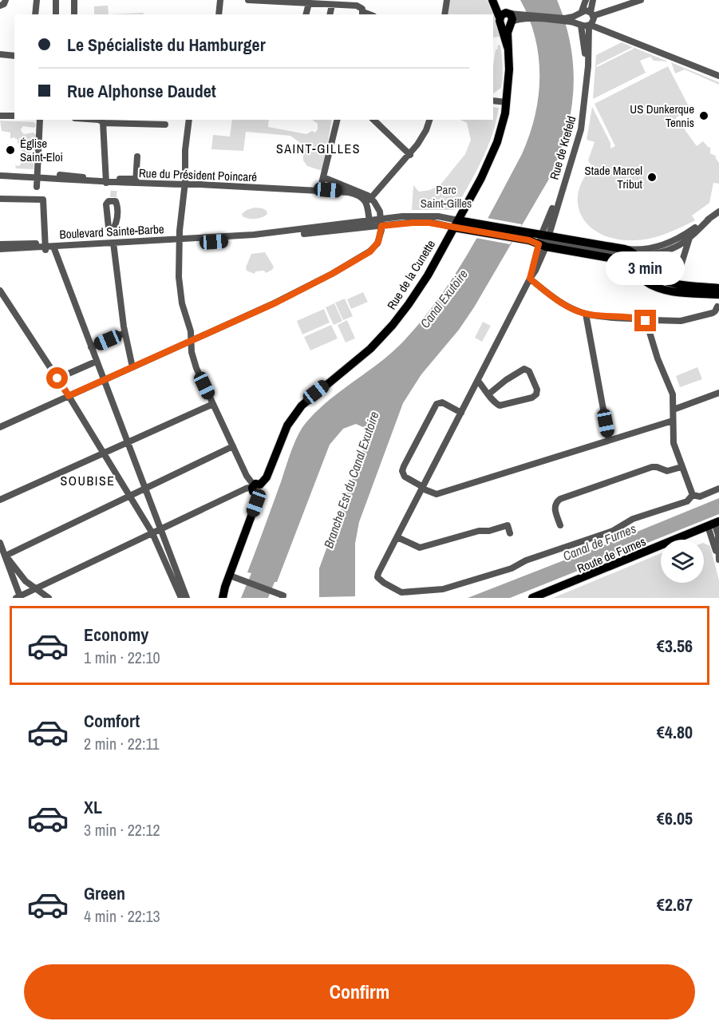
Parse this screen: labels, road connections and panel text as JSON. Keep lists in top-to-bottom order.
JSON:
{
  "streets": {
    "main road": ["Boulevard Sainte-Barbe", "Rue de la Cunette", "Route de Furnes"],
    "street": ["Rue de Krefeld", "Rue du Président Poincaré"]
  },
  "crossings": [
    ["Rue de Krefeld", "Boulevard Sainte-Barbe"],
    ["Boulevard Sainte-Barbe", "Rue de la Cunette"]
  ],
  "districts": ["SAINT-GILLES", "SOUBISE"],
  "water": ["Canal Exutoire", "Branche Est du Canal Exutoire", "Canal de Furnes"],
  "parks": ["Parc Saint-Gilles"],
  "places": ["US Dunkerque Tennis", "Église Saint-Eloi", "Stade Marcel Tribut"],
  "page": {
    "banner": ["Le Spécialiste du Hamburger", "Rue Alphonse Daudet"],
    "bubble": "3 min",
    "list": [
      {
        "name": "Economy",
        "note": "1 min · 22:10",
        "value": "€3.56"
      },
      {
        "name": "Comfort",
        "note": "2 min · 22:11",
        "value": "€4.80"
      },
      {
        "name": "XL",
        "note": "3 min · 22:12",
        "value": "€6.05"
      },
      {
        "name": "Green",
        "note": "4 min · 22:13",
        "value": "€2.67"
      }
    ],
    "buttons": "Confirm"
  }
}
